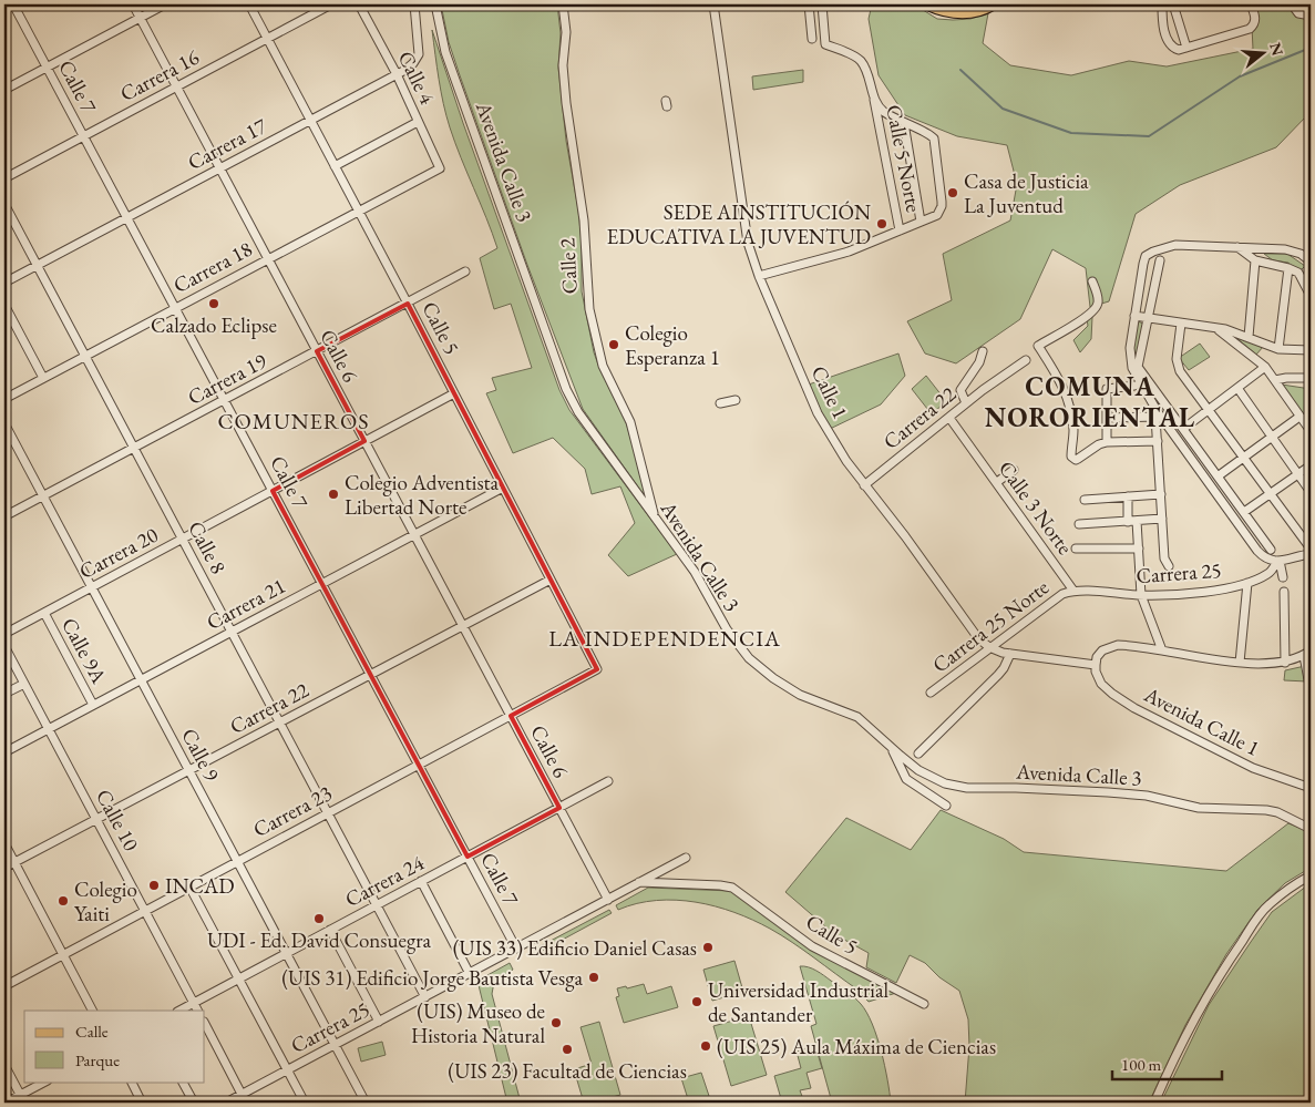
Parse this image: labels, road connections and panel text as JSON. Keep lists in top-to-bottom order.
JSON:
{
  "streets": {
    "street": [
      "Carrera 16",
      "Calle 4",
      "Calle 7",
      "Carrera 17",
      "Calle 5 Norte",
      "Avenida Calle 3",
      "Calle 2",
      "Carrera 18",
      "Calle 5",
      "Calle 6",
      "Carrera 19",
      "Calle 1",
      "Carrera 22",
      "Calle 3 Norte",
      "Calle 8",
      "Carrera 20",
      "Carrera 25",
      "Carrera 21",
      "Carrera 25 Norte",
      "Calle 9A",
      "Avenida Calle 1",
      "Calle 9",
      "Carrera 23",
      "Calle 10",
      "Carrera 24"
    ]
  },
  "crossings": [
    ["Carrera 16", "Calle 7"],
    ["Carrera 16", "Calle 5"],
    ["Carrera 16", "Calle 6"],
    ["Calle 4", "Carrera 17"],
    ["Calle 4", "Carrera 18"],
    ["Calle 7", "Carrera 17"],
    ["Calle 7", "Carrera 18"],
    ["Calle 7", "Carrera 19"],
    ["Calle 7", "Carrera 22"],
    ["Calle 7", "Carrera 20"],
    ["Calle 7", "Carrera 25"],
    ["Calle 7", "Carrera 21"],
    ["Calle 7", "Carrera 23"],
    ["Calle 7", "Carrera 24"],
    ["Carrera 17", "Calle 5"],
    ["Carrera 17", "Calle 6"],
    ["Carrera 17", "Calle 8"],
    ["Avenida Calle 3", "Calle 2"],
    ["Carrera 18", "Calle 5"],
    ["Carrera 18", "Calle 6"],
    ["Carrera 18", "Calle 8"],
    ["Calle 5", "Carrera 19"],
    ["Calle 5", "Carrera 22"],
    ["Calle 5", "Carrera 20"],
    ["Calle 5", "Carrera 25"],
    ["Calle 5", "Carrera 21"],
    ["Calle 5", "Carrera 23"],
    ["Calle 6", "Carrera 19"],
    ["Calle 6", "Carrera 22"],
    ["Calle 6", "Carrera 20"],
    ["Calle 6", "Carrera 25"],
    ["Calle 6", "Carrera 21"],
    ["Calle 6", "Carrera 23"],
    ["Calle 6", "Carrera 24"],
    ["Carrera 19", "Calle 8"],
    ["Carrera 19", "Calle 9"],
    ["Calle 1", "Carrera 22"],
    ["Calle 1", "Carrera 25 Norte"],
    ["Carrera 22", "Calle 3 Norte"],
    ["Carrera 22", "Calle 8"],
    ["Carrera 22", "Calle 9"],
    ["Carrera 22", "Calle 10"],
    ["Calle 3 Norte", "Carrera 25"],
    ["Calle 3 Norte", "Carrera 25 Norte"],
    ["Calle 8", "Carrera 20"],
    ["Calle 8", "Carrera 25"],
    ["Calle 8", "Carrera 21"],
    ["Calle 8", "Carrera 23"],
    ["Calle 8", "Carrera 24"],
    ["Carrera 20", "Calle 9A"],
    ["Carrera 20", "Calle 9"],
    ["Carrera 25", "Carrera 25 Norte"],
    ["Carrera 25", "Calle 9"],
    ["Carrera 21", "Calle 9A"],
    ["Carrera 21", "Calle 9"],
    ["Carrera 21", "Calle 10"],
    ["Calle 9", "Carrera 23"],
    ["Calle 9", "Carrera 24"],
    ["Carrera 23", "Calle 10"],
    ["Calle 10", "Carrera 24"]
  ],
  "districts": ["COMUNA NORORIENTAL", "COMUNEROS", "LA INDEPENDENCIA"],
  "places": [
    "Casa de Justicia La Juventud",
    "SEDE AINSTITUCIÓN EDUCATIVA LA JUVENTUD",
    "Calzado Eclipse",
    "Colegio Esperanza 1",
    "Colegio Adventista Libertad Norte",
    "INCAD",
    "Colegio Yaiti",
    "UDI - Ed. David Consuegra",
    "(UIS 33) Edificio Daniel Casas",
    "(UIS 31) Edificio Jorge Bautista Vesga",
    "Universidad Industrial de Santander",
    "(UIS) Museo de Historia Natural",
    "(UIS 25) Aula Máxima de Ciencias",
    "(UIS 23) Facultad de Ciencias"
  ],
  "legend": ["Calle", "Parque"],
  "scale_bar": "100 m",
  "north": "right"
}
